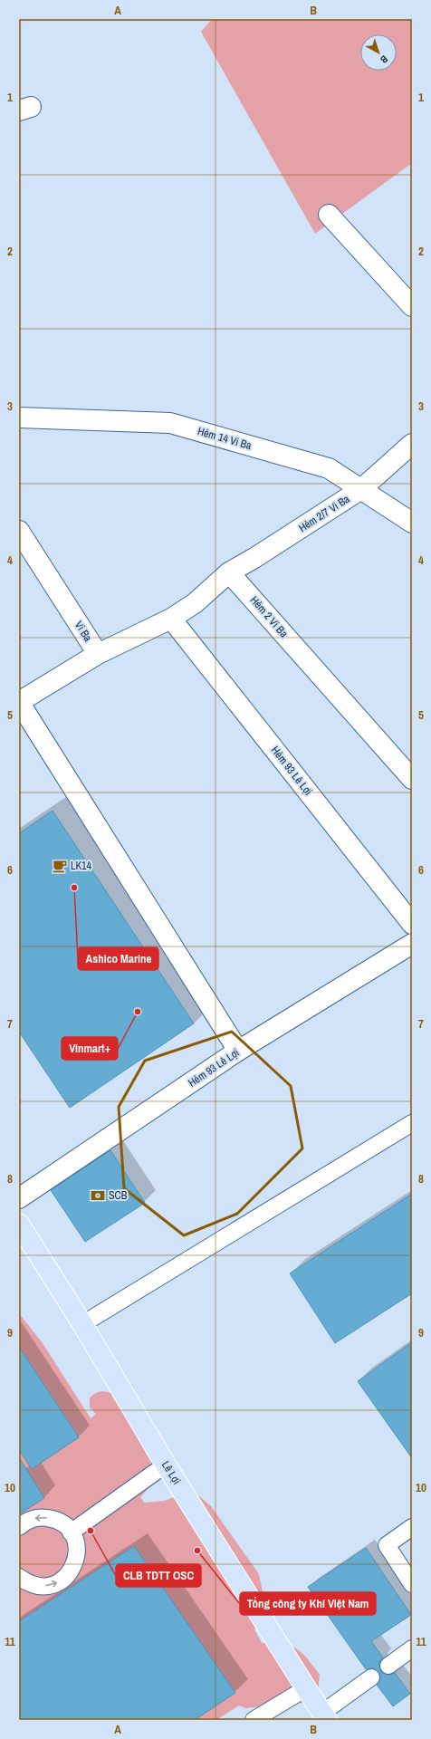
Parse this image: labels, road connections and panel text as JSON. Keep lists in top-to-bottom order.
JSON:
{
  "streets": {
    "main road": ["Lê Lợi"],
    "street": [
      "Hẻm 14 Vi Ba",
      "Hẻm 2/7 Vi Ba",
      "Hẻm 2 Vi Ba",
      "Vi Ba",
      "Hẻm 93 Lê Lợi"
    ]
  },
  "crossings": [
    ["Hẻm 14 Vi Ba", "Hẻm 2/7 Vi Ba"],
    ["Hẻm 2/7 Vi Ba", "Hẻm 2 Vi Ba"]
  ],
  "places": {
    "cafe": ["LK14"],
    "other": [
      "Ashico Marine",
      "Vinmart+",
      "CLB TDTT OSC",
      "Tổng công ty Khí Việt Nam"
    ],
    "bank": ["SCB"]
  },
  "north": "bottom right",
  "grid": {
    "columns": ["A", "B"],
    "rows": [
      "1",
      "2",
      "3",
      "4",
      "5",
      "6",
      "7",
      "8",
      "9",
      "10",
      "11"
    ]
  }
}
